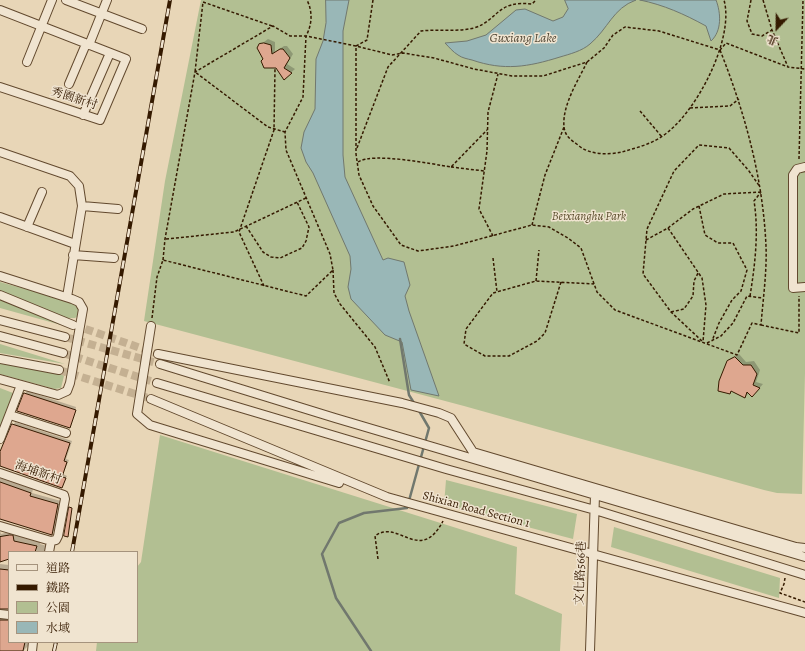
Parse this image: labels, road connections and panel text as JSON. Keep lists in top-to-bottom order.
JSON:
{
  "streets": {
    "street": [
      "秀園新村",
      "海埔新村",
      "Shixian Road Section 1",
      "文化路566巷"
    ]
  },
  "crossings": [
    ["Shixian Road Section 1", "文化路566巷"]
  ],
  "water": ["Guxiang Lake"],
  "parks": ["Beixianghu Park"],
  "legend": [
    "道路",
    "鐵路",
    "公園",
    "水域"
  ],
  "north": "bottom"
}
